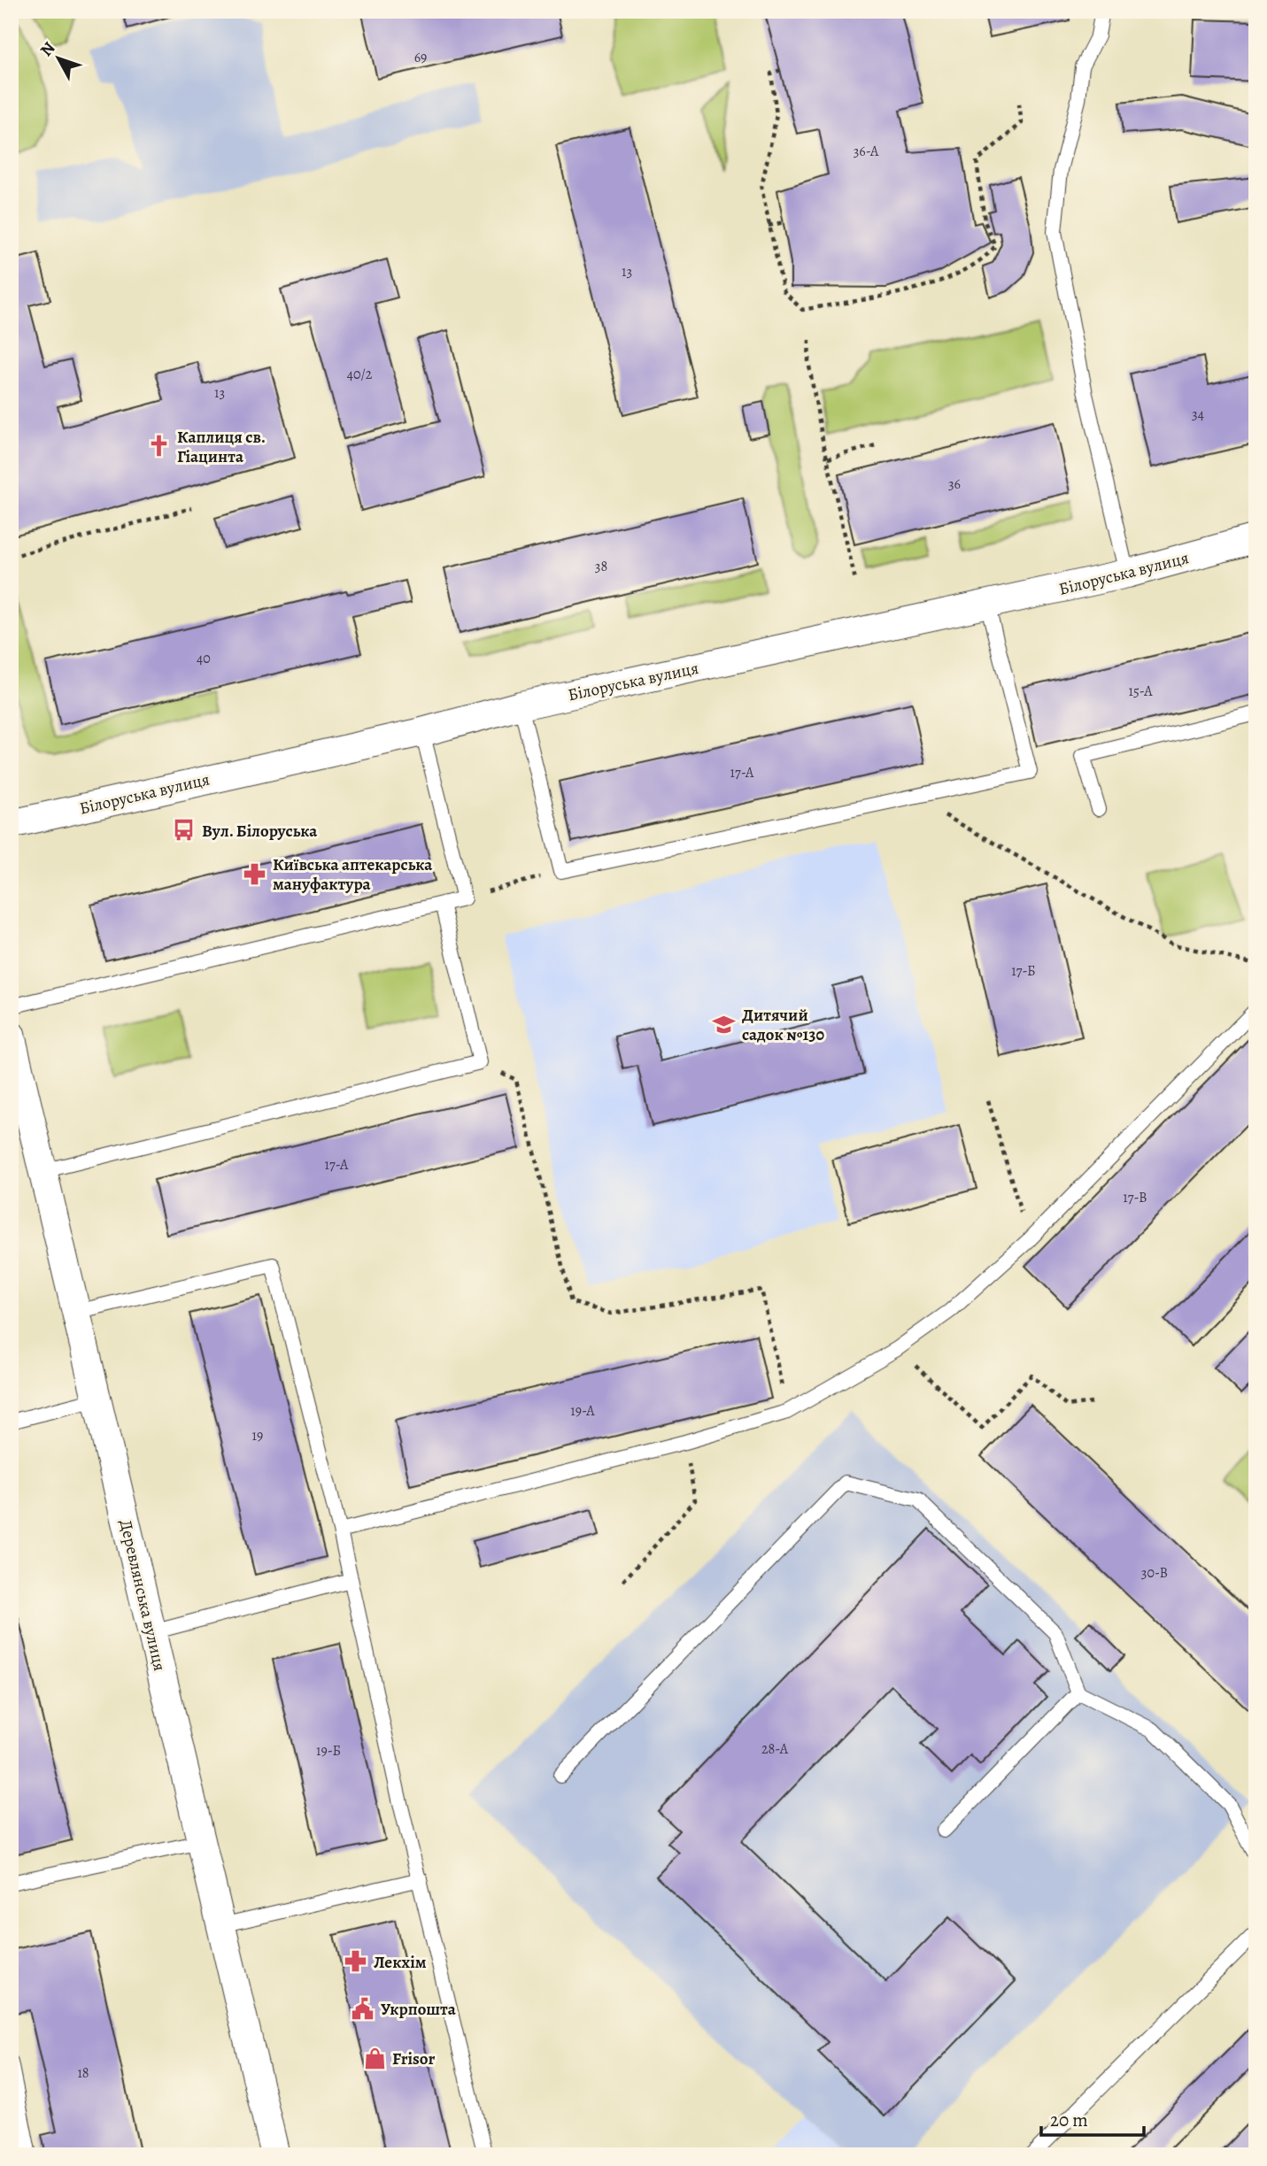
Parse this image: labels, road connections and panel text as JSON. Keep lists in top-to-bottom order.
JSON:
{
  "streets": {
    "street": ["Білоруська вулиця", "Деревлянська вулиця"]
  },
  "places": {
    "church": ["Каплиця св. Гіацинта"],
    "bus stop": ["Вул. Білоруська"],
    "pharmacy": ["Київська аптекарська мануфактура", "Лекхім"],
    "school or university": ["Дитячий садок №130"],
    "public building": ["Укрпошта"],
    "shop": ["Frisor"]
  },
  "house_numbers": [
    "69",
    "36-А",
    "13",
    "40/2",
    "13",
    "34",
    "36",
    "38",
    "40",
    "15-А",
    "17-А",
    "17-Б",
    "17-А",
    "17-В",
    "19-А",
    "19",
    "30-В",
    "28-А",
    "19-Б",
    "18"
  ],
  "scale_bar": "20 m",
  "north": "top left"
}
